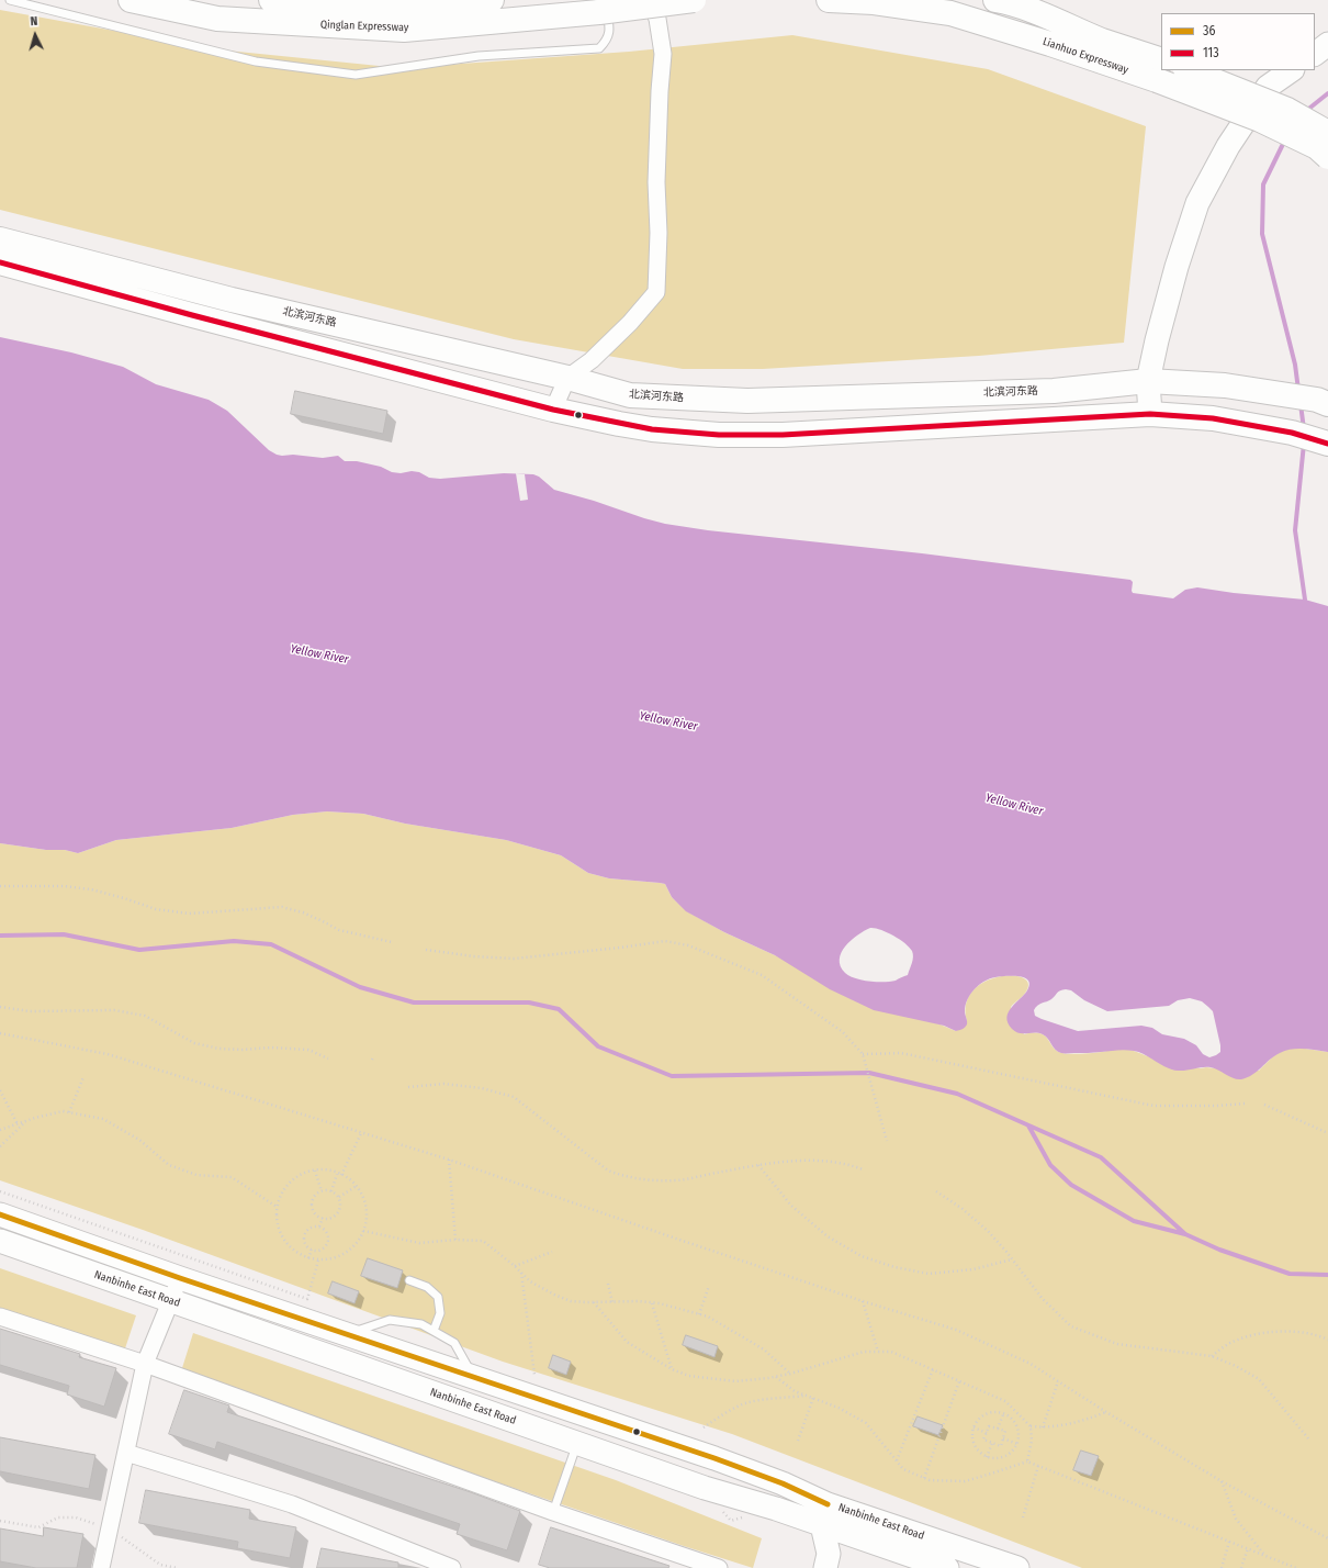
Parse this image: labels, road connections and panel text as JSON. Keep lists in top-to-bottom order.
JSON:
{
  "streets": {
    "main road": [
      "Qinglan Expressway",
      "Lianhuo Expressway",
      "北滨河东路",
      "Nanbinhe East Road"
    ]
  },
  "water": ["Yellow River"],
  "lines": ["transit line 113", "transit line 36"],
  "legend": ["36", "113"],
  "north": "top"
}
